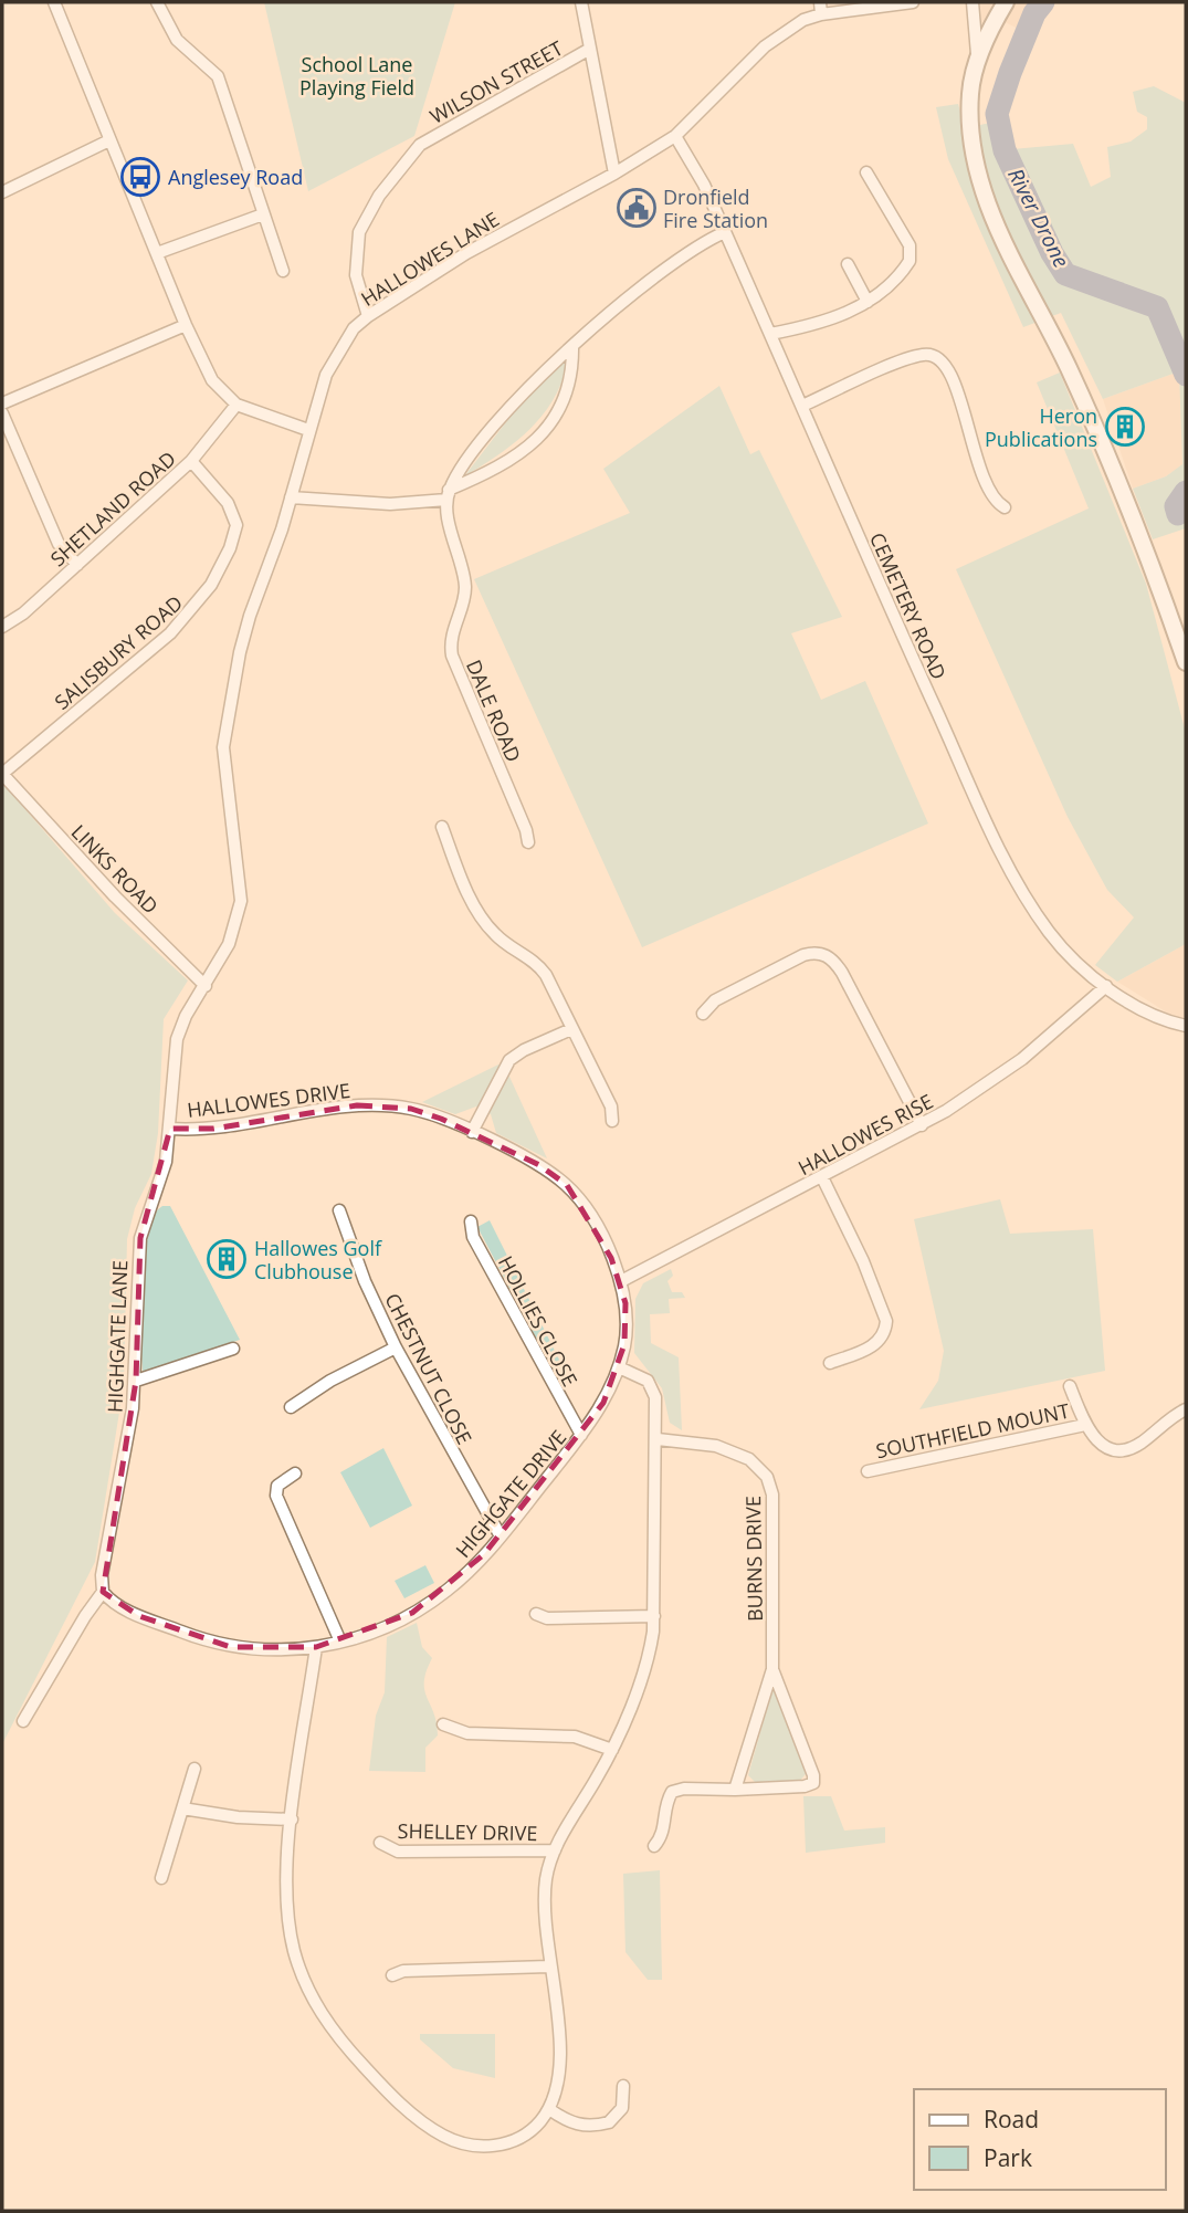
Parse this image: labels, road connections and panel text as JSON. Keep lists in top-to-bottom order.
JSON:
{
  "streets": {
    "street": [
      "WILSON STREET",
      "HALLOWES LANE",
      "SHETLAND ROAD",
      "CEMETERY ROAD",
      "SALISBURY ROAD",
      "DALE ROAD",
      "LINKS ROAD",
      "HALLOWES DRIVE",
      "HALLOWES RISE",
      "HOLLIES CLOSE",
      "HIGHGATE LANE",
      "CHESTNUT CLOSE",
      "SOUTHFIELD MOUNT",
      "HIGHGATE DRIVE",
      "BURNS DRIVE",
      "SHELLEY DRIVE"
    ]
  },
  "crossings": [
    ["WILSON STREET", "HALLOWES LANE"],
    ["HALLOWES LANE", "CEMETERY ROAD"],
    ["HALLOWES LANE", "LINKS ROAD"],
    ["HALLOWES LANE", "HIGHGATE LANE"],
    ["SHETLAND ROAD", "SALISBURY ROAD"],
    ["CEMETERY ROAD", "HALLOWES RISE"],
    ["SALISBURY ROAD", "LINKS ROAD"],
    ["LINKS ROAD", "HIGHGATE LANE"],
    ["HALLOWES DRIVE", "HALLOWES RISE"],
    ["HALLOWES DRIVE", "HIGHGATE LANE"],
    ["HALLOWES DRIVE", "HIGHGATE DRIVE"],
    ["HALLOWES RISE", "HIGHGATE DRIVE"],
    ["HOLLIES CLOSE", "HIGHGATE DRIVE"],
    ["HIGHGATE LANE", "HIGHGATE DRIVE"],
    ["CHESTNUT CLOSE", "HIGHGATE DRIVE"]
  ],
  "water": ["River Drone"],
  "parks": ["School Lane Playing Field"],
  "places": {
    "bus stop": ["Anglesey Road"],
    "public building": ["Dronfield Fire Station"],
    "building": ["Heron Publications", "Hallowes Golf Clubhouse"]
  },
  "legend": ["Road", "Park"]
}
